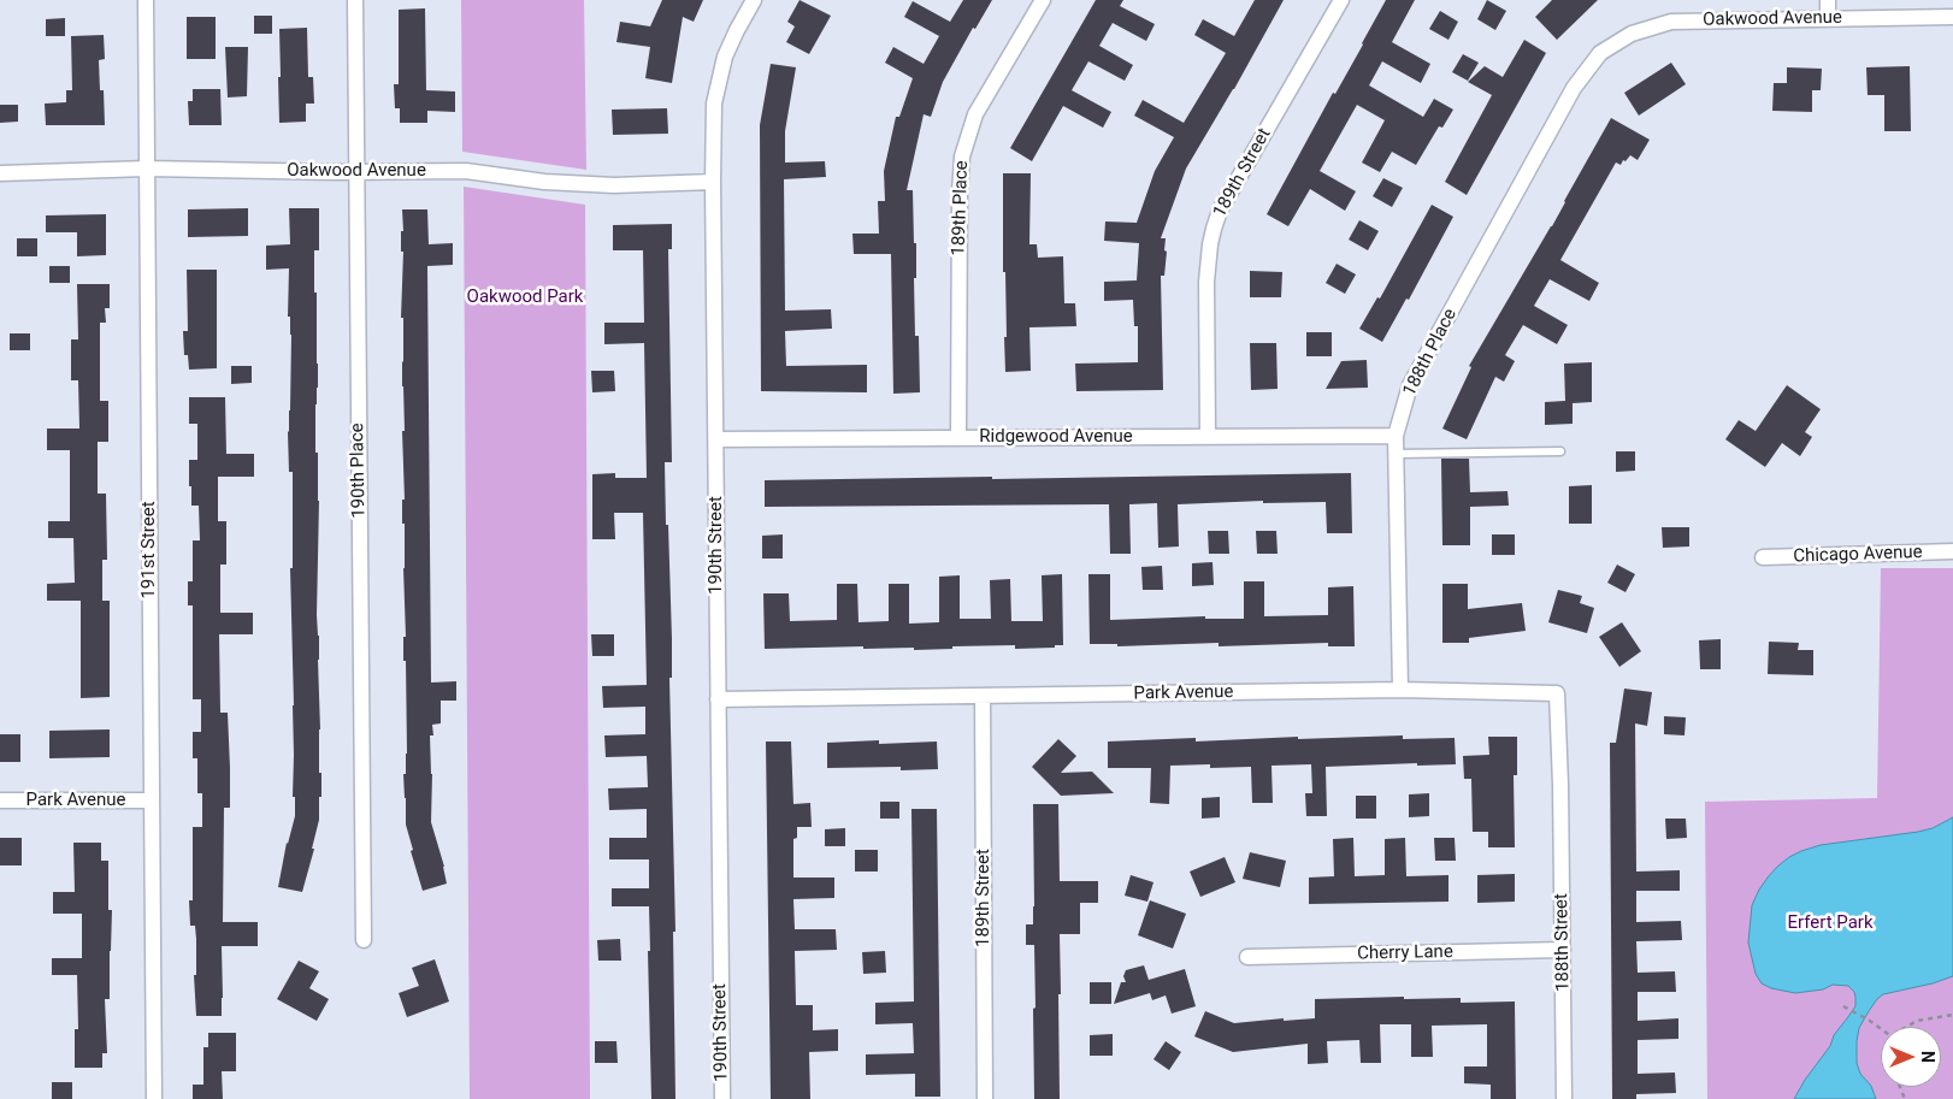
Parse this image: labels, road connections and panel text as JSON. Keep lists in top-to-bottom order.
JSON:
{
  "streets": {
    "street": [
      "Oakwood Avenue",
      "189th Street",
      "189th Place",
      "188th Place",
      "Ridgewood Avenue",
      "190th Place",
      "190th Street",
      "191st Street",
      "Chicago Avenue",
      "Park Avenue",
      "188th Street",
      "Cherry Lane"
    ]
  },
  "crossings": [
    ["Oakwood Avenue", "188th Place"],
    ["Oakwood Avenue", "190th Place"],
    ["Oakwood Avenue", "190th Street"],
    ["Oakwood Avenue", "191st Street"],
    ["189th Street", "Ridgewood Avenue"],
    ["189th Street", "Park Avenue"],
    ["189th Place", "Ridgewood Avenue"],
    ["188th Place", "Ridgewood Avenue"],
    ["188th Place", "Park Avenue"],
    ["Ridgewood Avenue", "190th Street"],
    ["190th Street", "Park Avenue"],
    ["191st Street", "Park Avenue"],
    ["Park Avenue", "188th Street"],
    ["188th Street", "Cherry Lane"]
  ],
  "parks": ["Oakwood Park", "Erfert Park"],
  "north": "right"
}
